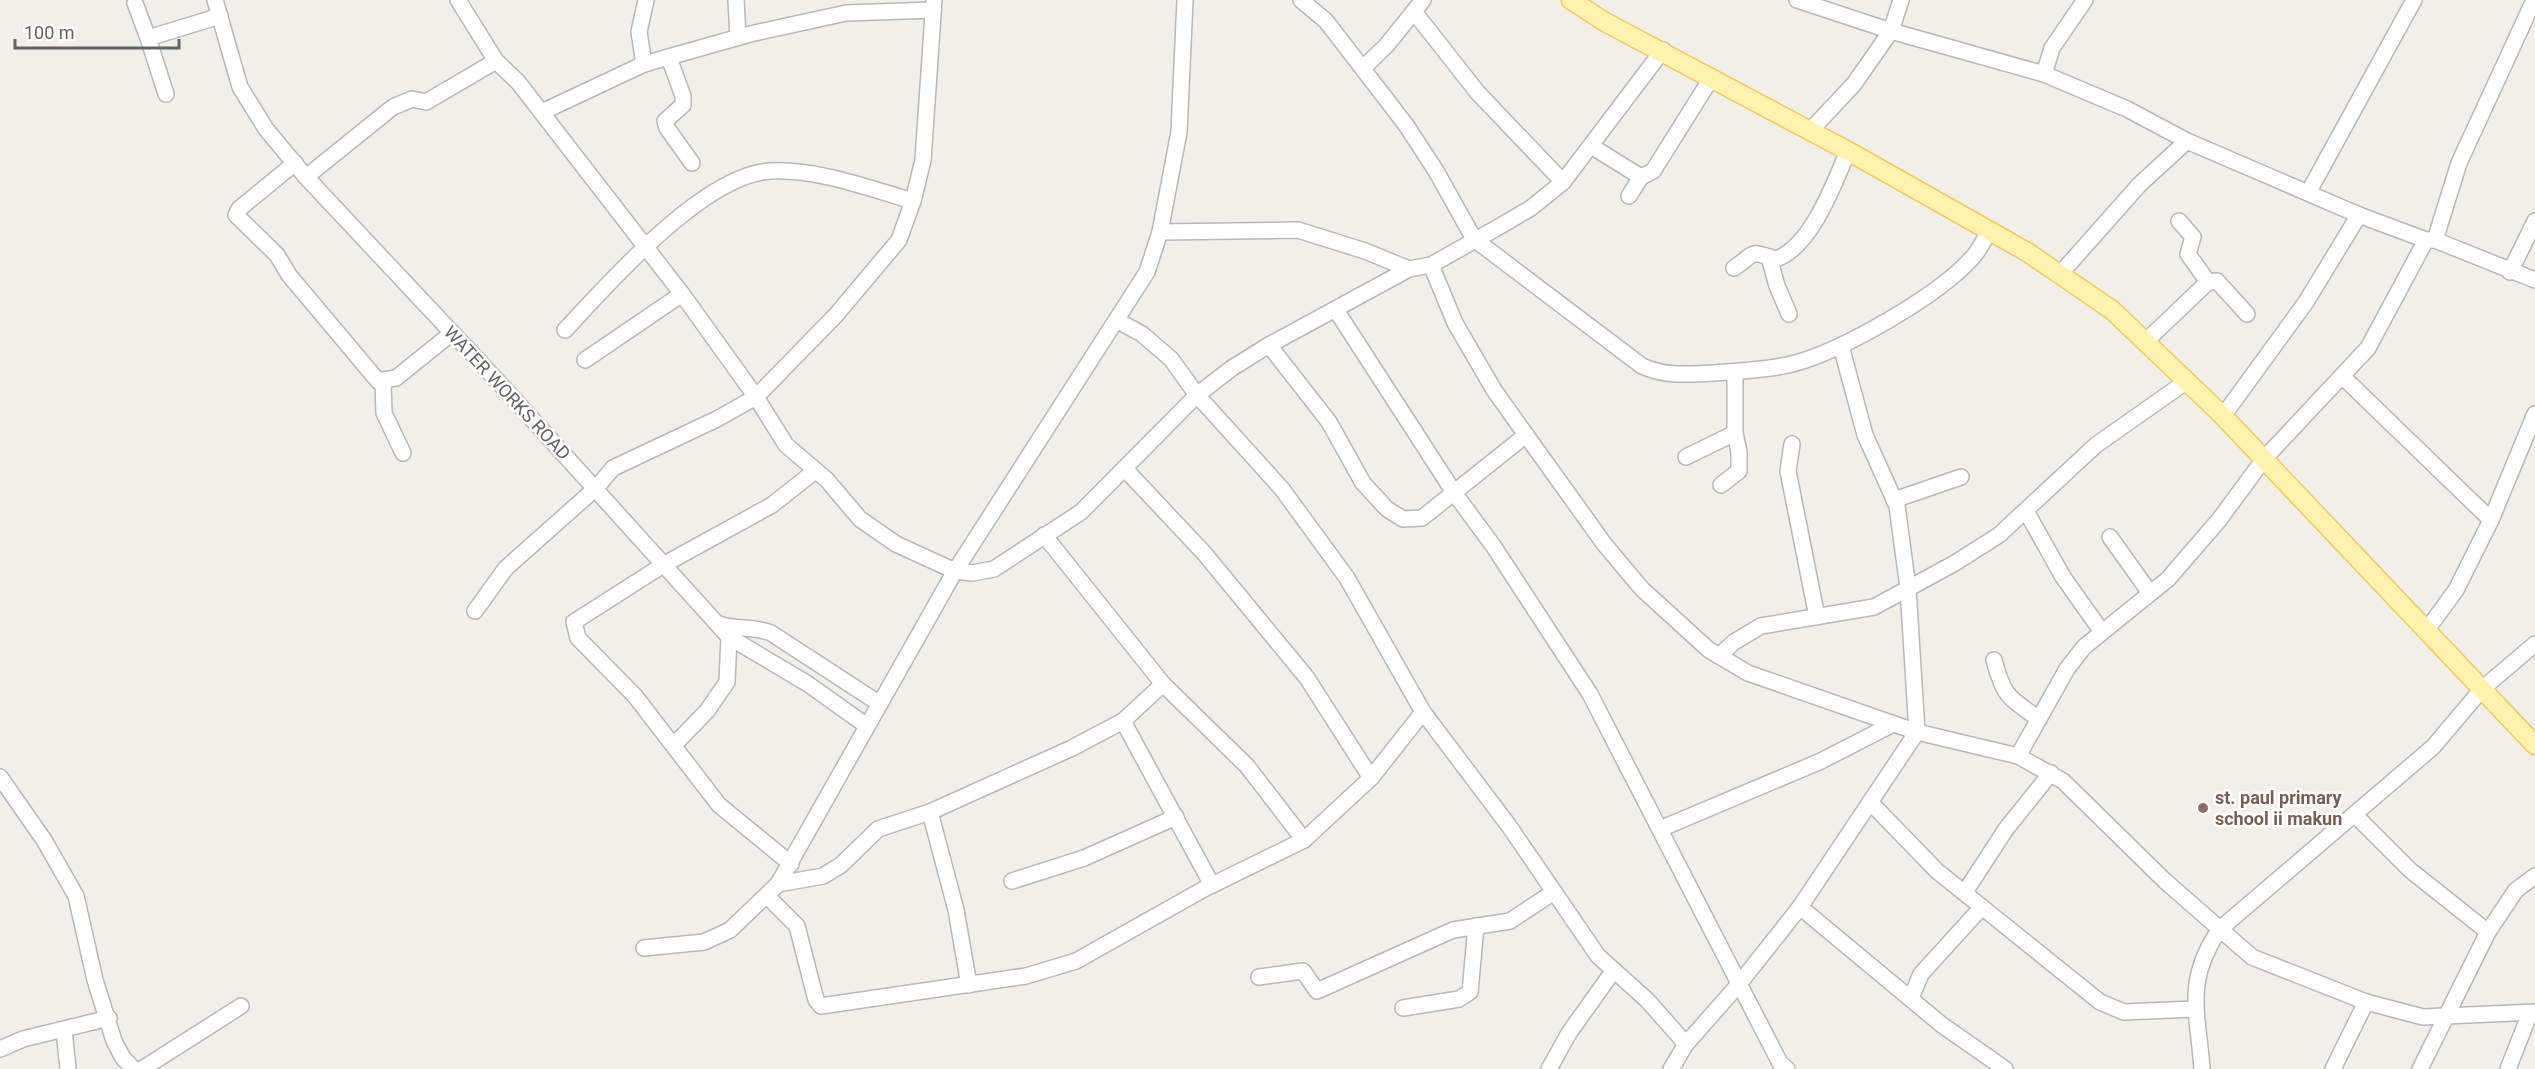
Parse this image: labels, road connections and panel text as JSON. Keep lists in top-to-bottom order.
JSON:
{
  "streets": {
    "street": ["WATER WORKS ROAD"]
  },
  "places": ["st. paul primary school ii makun"],
  "scale_bar": "100 m"
}
